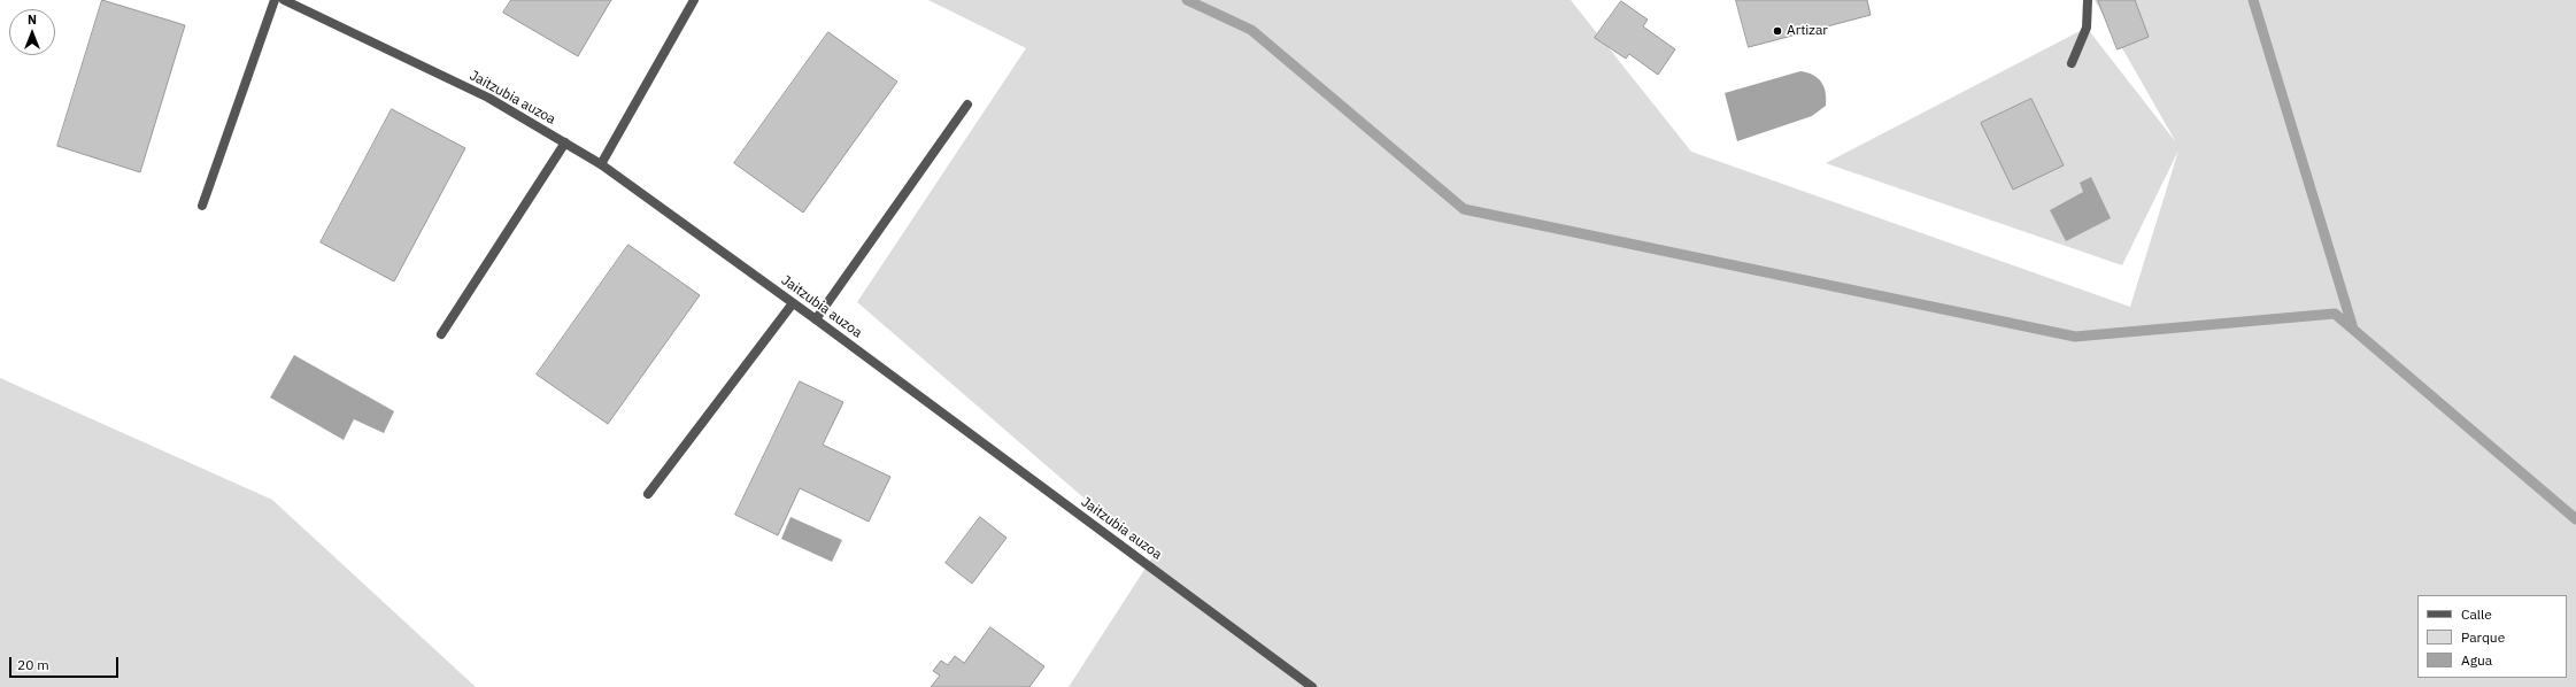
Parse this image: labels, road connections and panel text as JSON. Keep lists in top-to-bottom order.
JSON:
{
  "streets": {
    "street": ["Jaitzubia auzoa"]
  },
  "places": ["Artizar"],
  "legend": ["Calle", "Parque", "Agua"],
  "scale_bar": "20 m",
  "north": "top"
}
